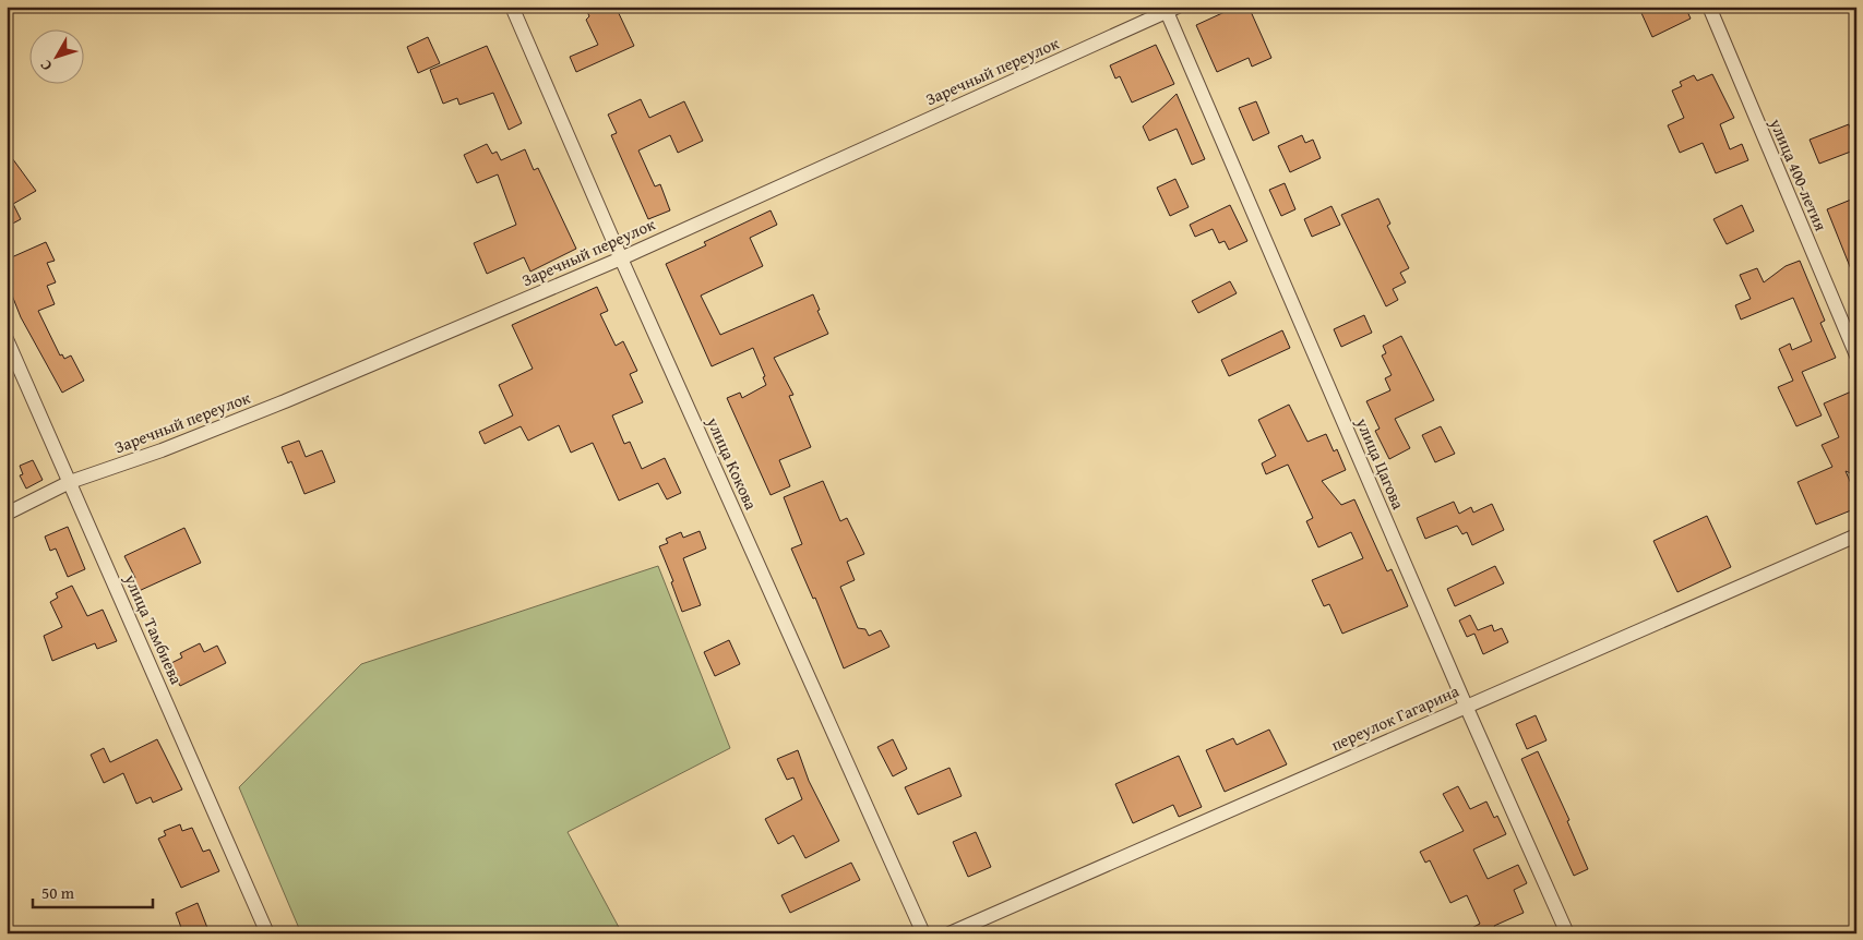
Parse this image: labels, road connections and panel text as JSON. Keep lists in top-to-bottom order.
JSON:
{
  "streets": {
    "street": [
      "Заречный переулок",
      "улица 400-летия",
      "улица Кокова",
      "улица Цагова",
      "улица Тамбиева",
      "переулок Гагарина"
    ]
  },
  "crossings": [
    ["Заречный переулок", "улица Кокова"],
    ["Заречный переулок", "улица Цагова"],
    ["Заречный переулок", "улица Тамбиева"],
    ["улица Цагова", "переулок Гагарина"]
  ],
  "scale_bar": "50 m",
  "north": "bottom left"
}
